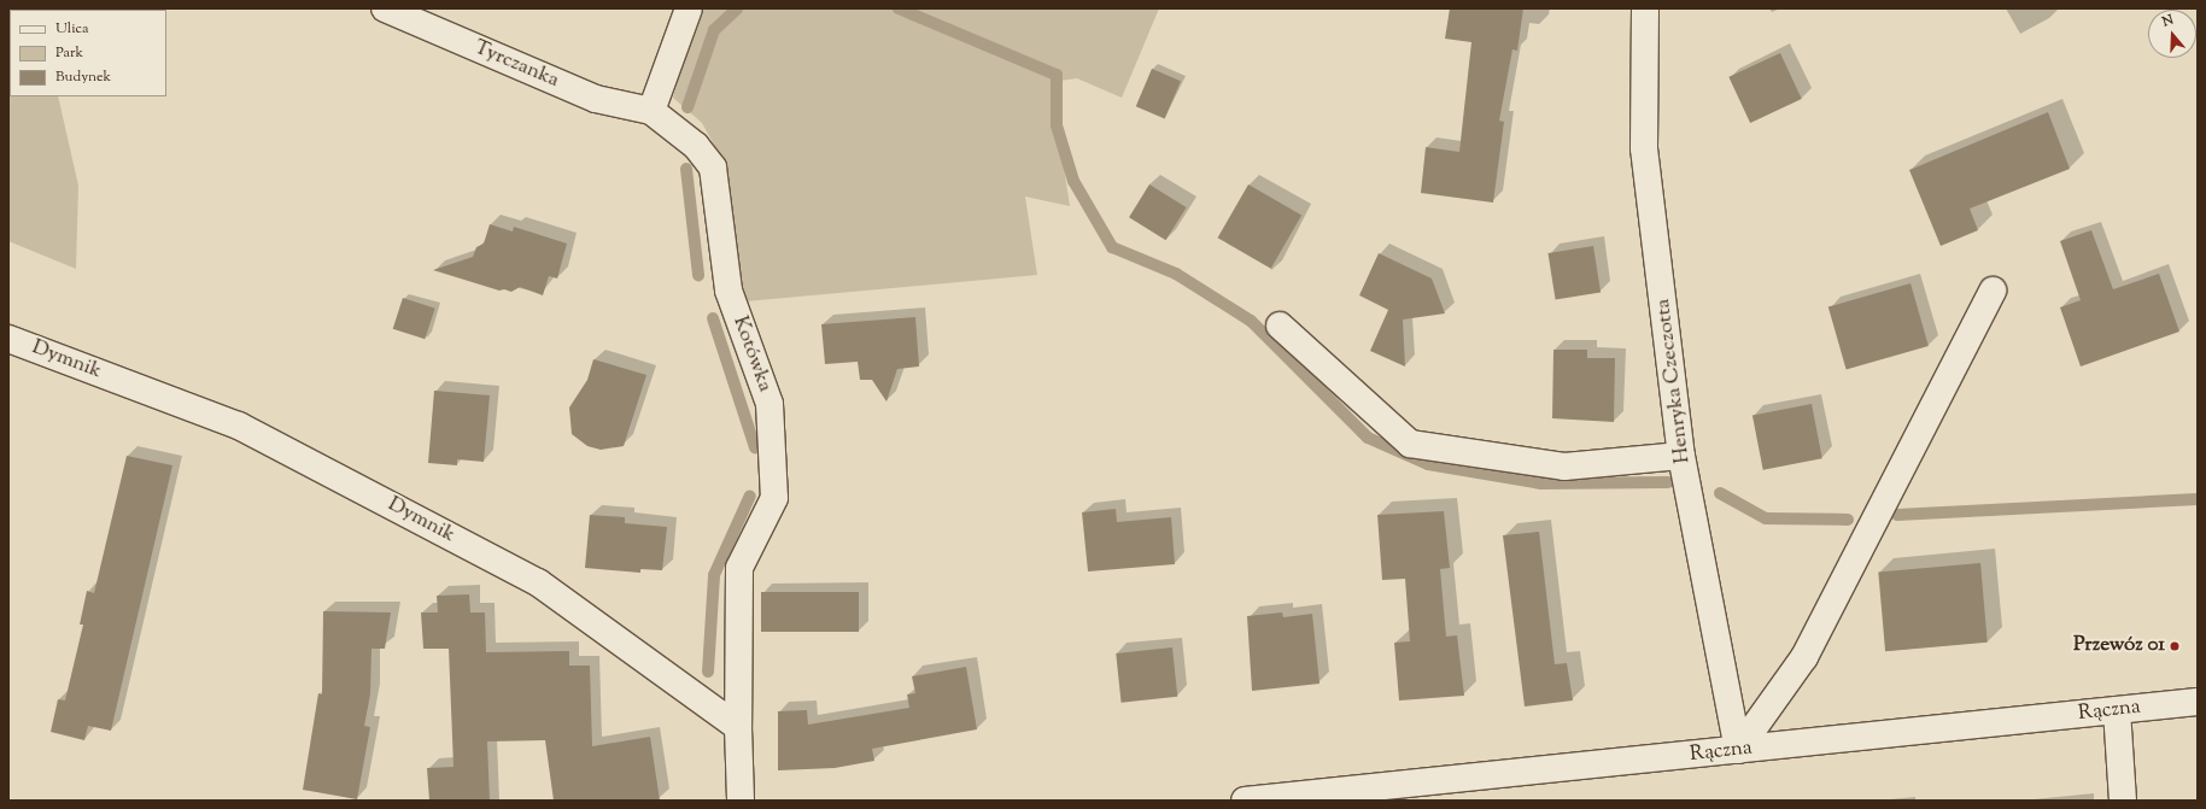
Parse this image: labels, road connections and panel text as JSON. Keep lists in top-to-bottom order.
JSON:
{
  "streets": {
    "street": [
      "Tyrczanka",
      "Kotówka",
      "Dymnik",
      "Henryka Czeczotta",
      "Rączna"
    ]
  },
  "crossings": [
    ["Tyrczanka", "Kotówka"],
    ["Kotówka", "Dymnik"],
    ["Henryka Czeczotta", "Rączna"]
  ],
  "places": ["Przewóz 01"],
  "legend": ["Ulica", "Park", "Budynek"],
  "north": "top"
}
